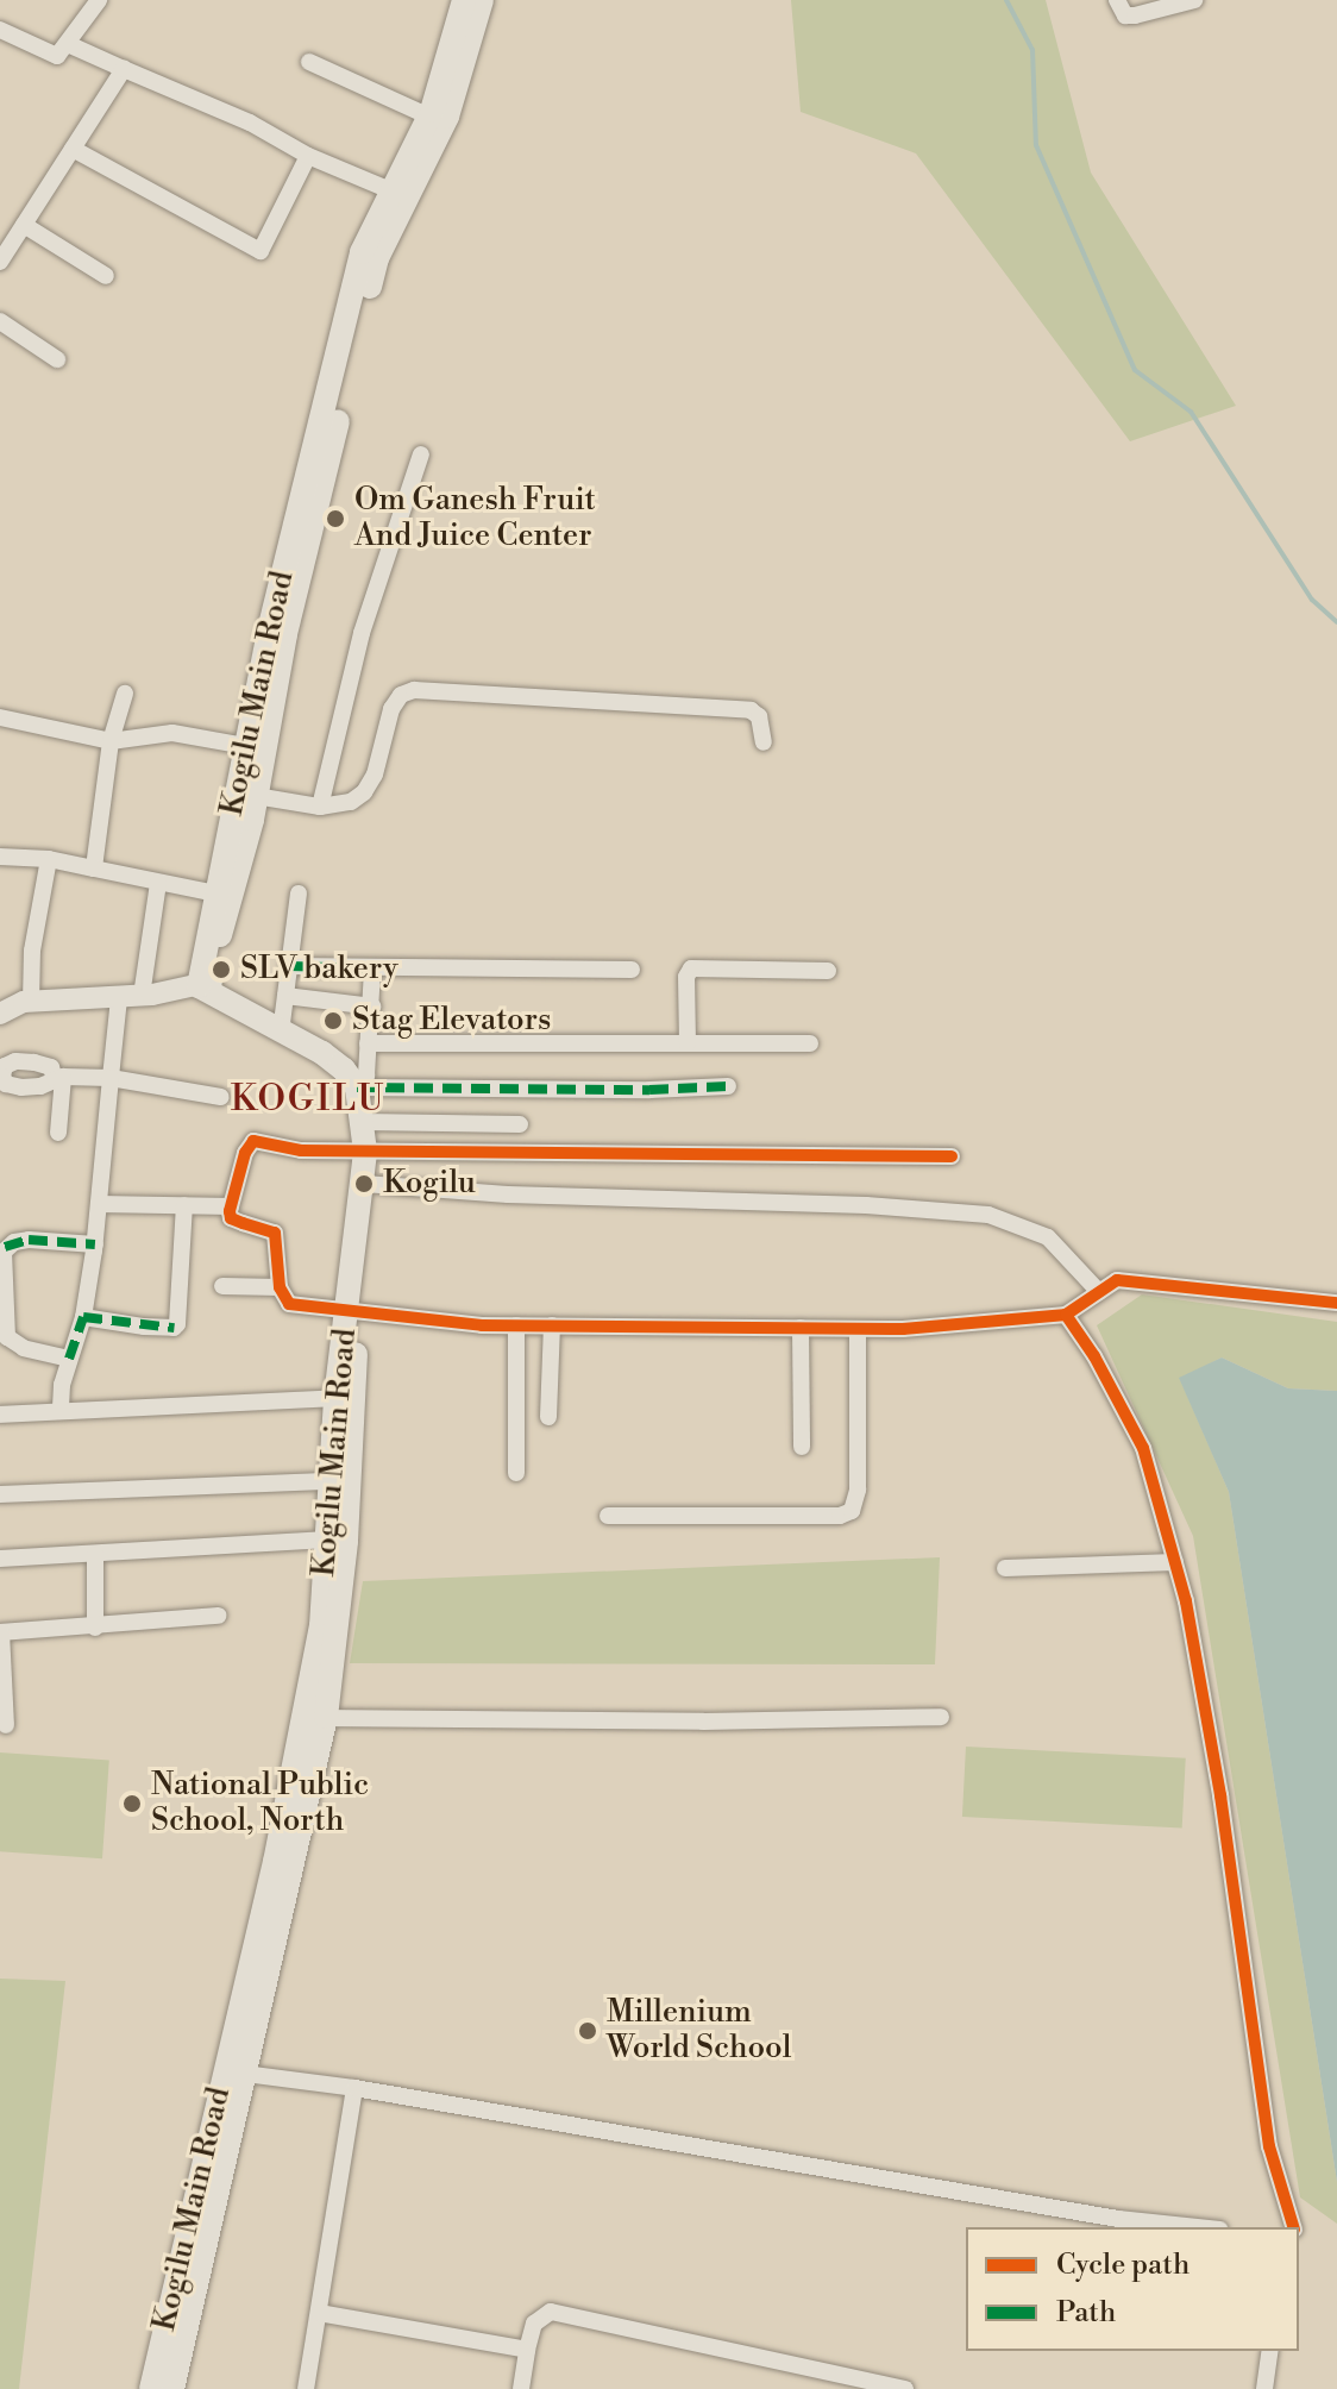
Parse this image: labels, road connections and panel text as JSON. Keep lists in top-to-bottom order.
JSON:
{
  "streets": {
    "main road": ["Kogilu Main Road"]
  },
  "districts": ["KOGILU"],
  "places": [
    "Om Ganesh Fruit And Juice Center",
    "SLV bakery",
    "Stag Elevators",
    "Kogilu",
    "National Public School, North",
    "Millenium World School"
  ],
  "legend": ["Cycle path", "Path"]
}
